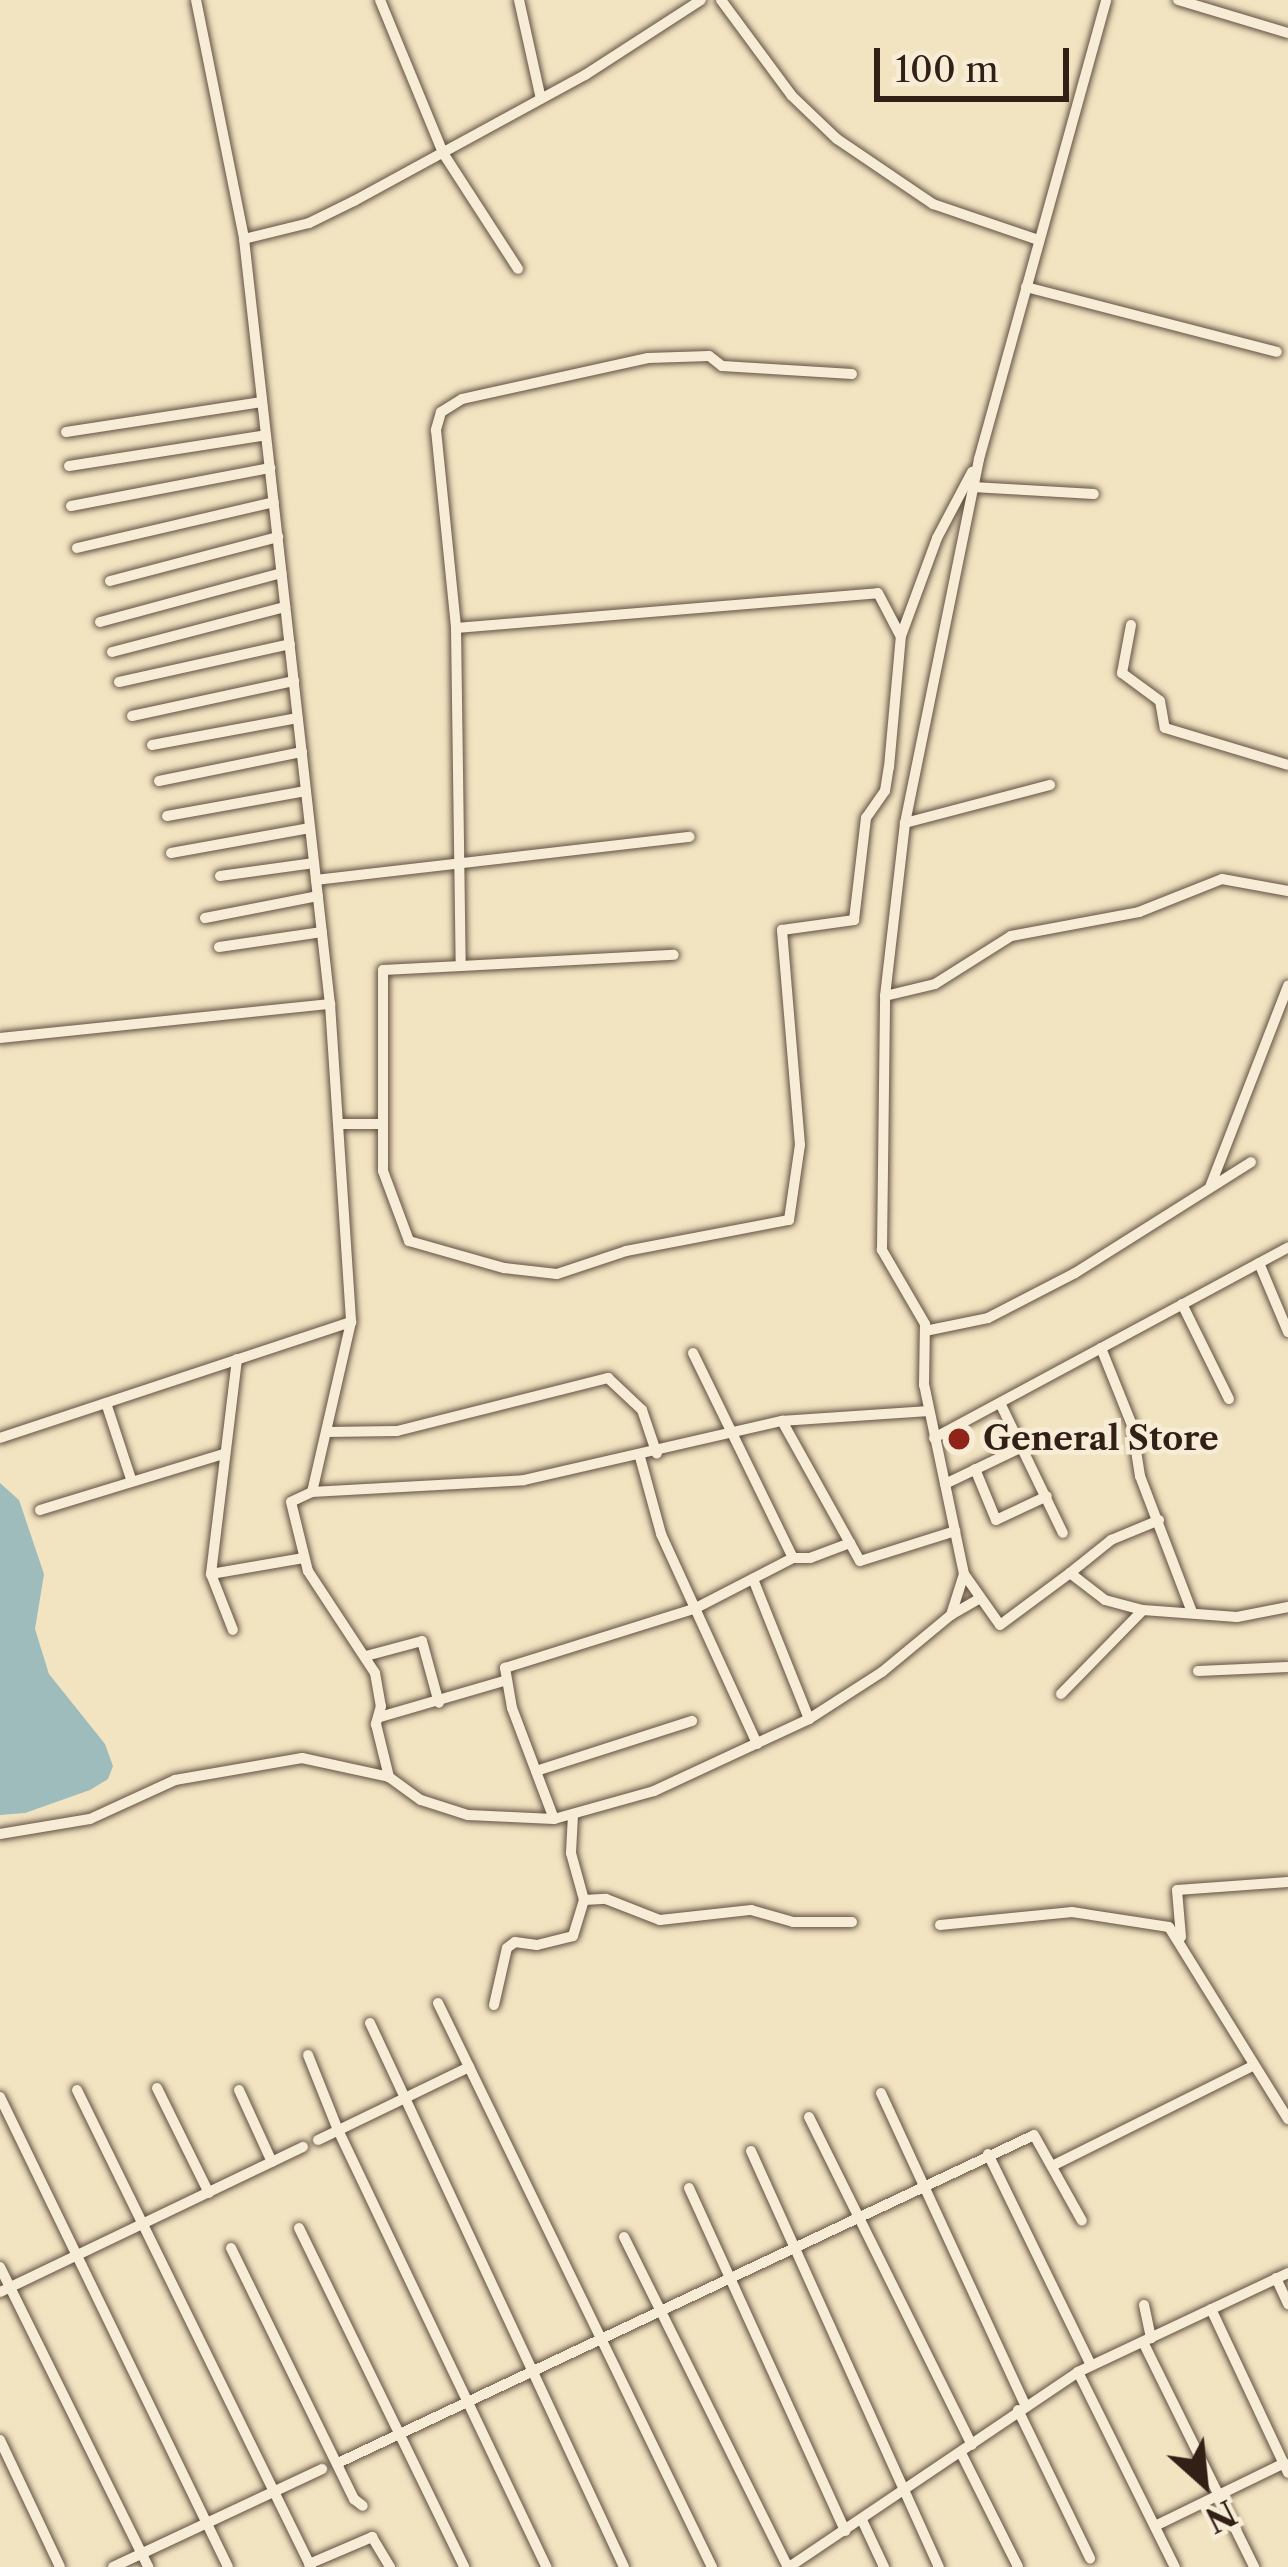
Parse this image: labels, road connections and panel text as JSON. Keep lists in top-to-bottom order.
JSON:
{
  "places": ["General Store"],
  "scale_bar": "100 m",
  "north": "bottom right"
}
